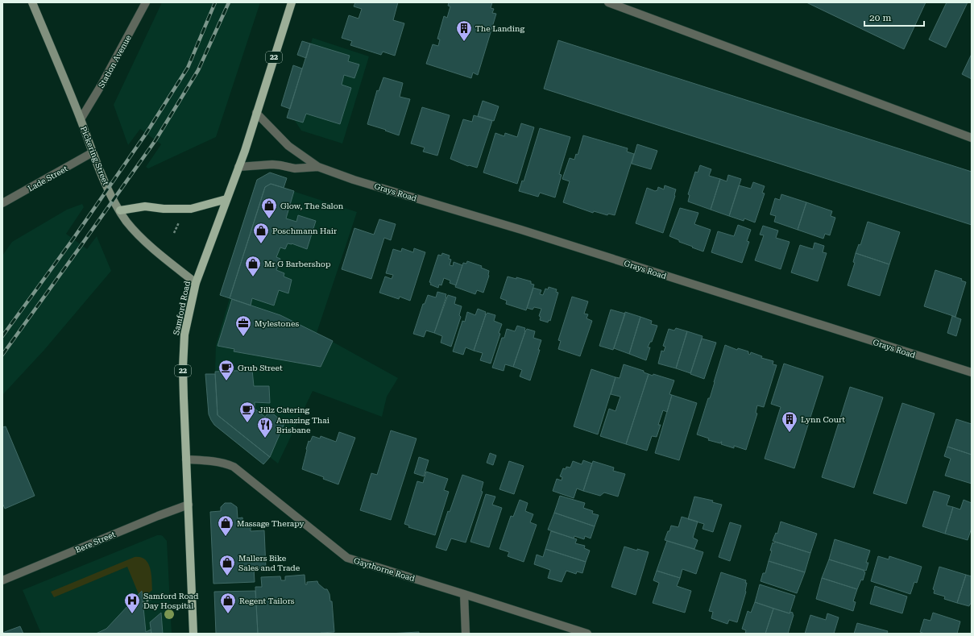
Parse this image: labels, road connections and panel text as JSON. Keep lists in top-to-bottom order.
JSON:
{
  "streets": {
    "main road": ["22", "Pickering Street", "Samford Road"],
    "street": [
      "Station Avenue",
      "Lade Street",
      "Grays Road",
      "Bere Street",
      "Gaythorne Road"
    ]
  },
  "crossings": [
    ["Station Avenue", "Pickering Street"],
    ["Pickering Street", "Lade Street"],
    ["Pickering Street", "Samford Road"],
    ["Grays Road", "Samford Road"],
    ["Samford Road", "Bere Street"],
    ["Samford Road", "Gaythorne Road"]
  ],
  "places": {
    "building": ["The Landing", "Lynn Court"],
    "shop": [
      "Glow, The Salon",
      "Poschmann Hair",
      "Mr G Barbershop",
      "Massage Therapy",
      "Mallers Bike Sales and Trade",
      "Regent Tailors"
    ],
    "office": ["Mylestones"],
    "cafe": ["Grub Street", "Jillz Catering"],
    "restaurant": ["Amazing Thai Brisbane"],
    "hospital": ["Samford Road Day Hospital"]
  },
  "scale_bar": "20 m"
}
